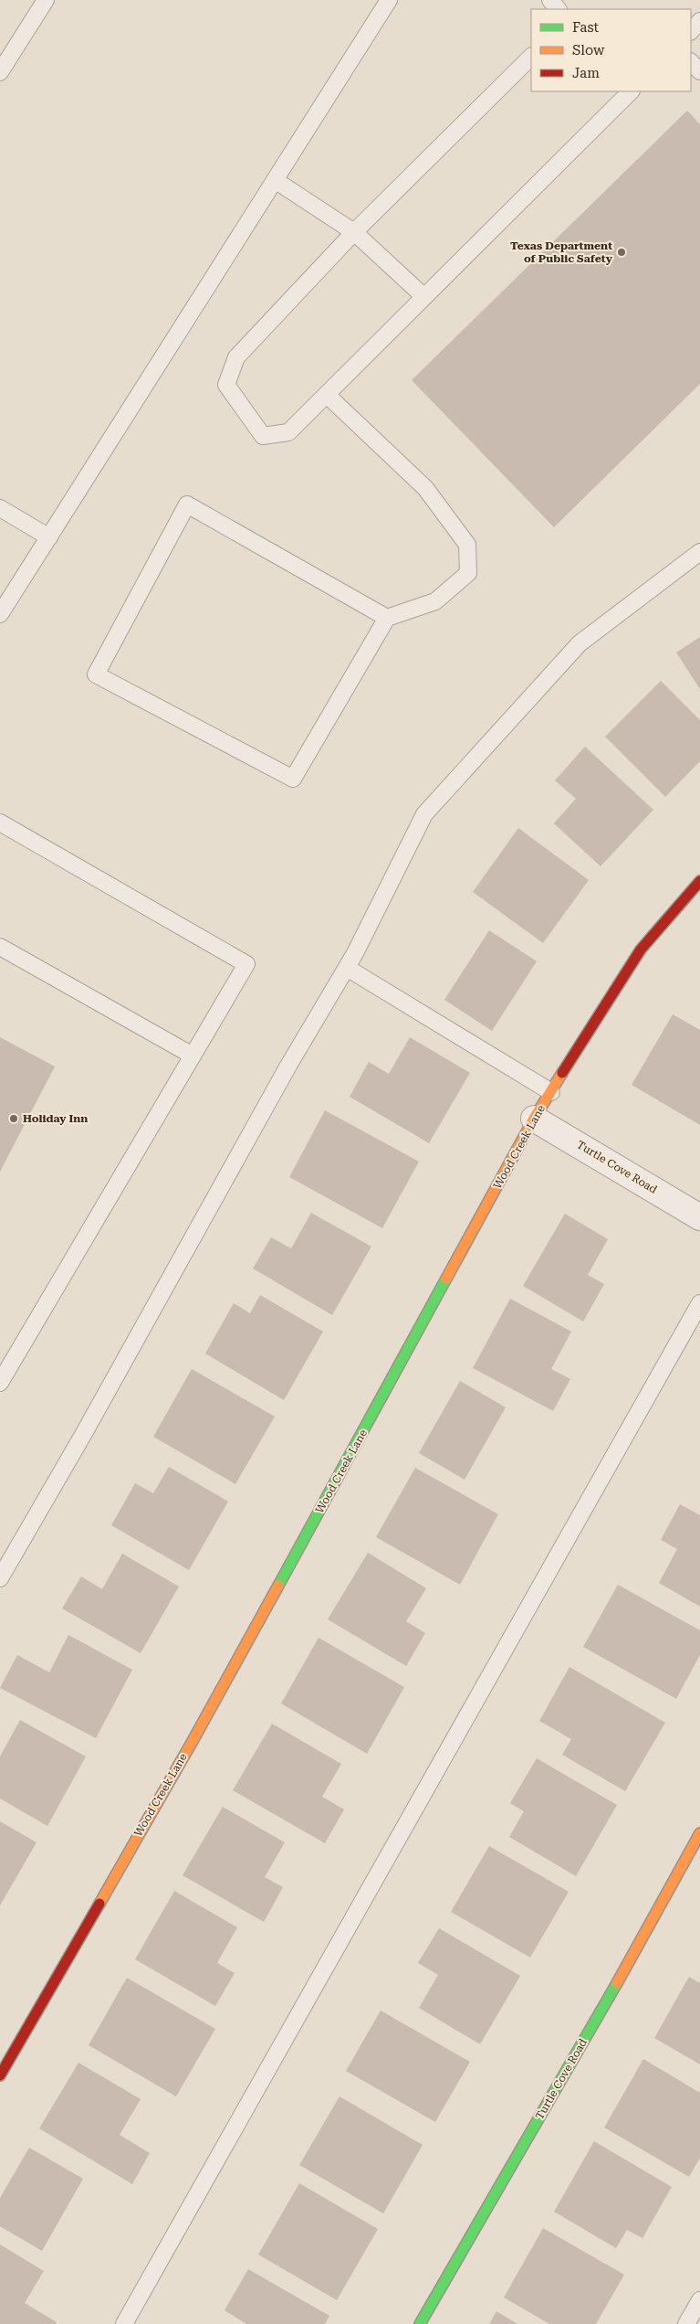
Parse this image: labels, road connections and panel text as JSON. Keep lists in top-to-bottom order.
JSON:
{
  "streets": {
    "street": ["Wood Creek Lane", "Turtle Cove Road"]
  },
  "crossings": [
    ["Wood Creek Lane", "Turtle Cove Road"]
  ],
  "places": ["Texas Department of Public Safety", "Holiday Inn"],
  "legend": ["Fast", "Slow", "Jam"]
}
